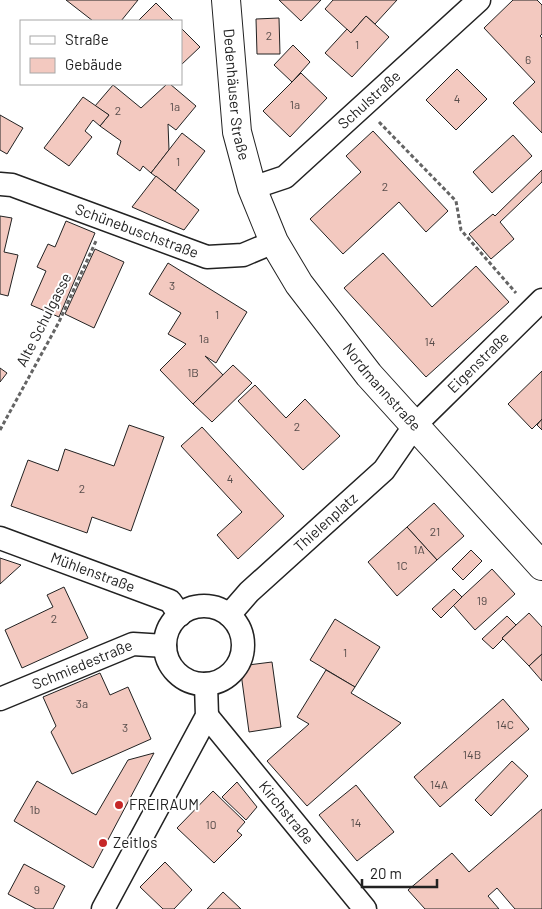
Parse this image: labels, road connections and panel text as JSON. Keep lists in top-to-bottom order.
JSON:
{
  "streets": {
    "street": [
      "Dedenhäuser Straße",
      "Schulstraße",
      "Schünebuschstraße",
      "Eigenstraße",
      "Nordmannstraße",
      "Thielenplatz",
      "Mühlenstraße",
      "Schmiedestraße",
      "Kirchstraße"
    ],
    "path": ["Alte Schulgasse"]
  },
  "crossings": [
    ["Dedenhäuser Straße", "Schulstraße"],
    ["Dedenhäuser Straße", "Nordmannstraße"],
    ["Schulstraße", "Nordmannstraße"],
    ["Schünebuschstraße", "Alte Schulgasse"],
    ["Schünebuschstraße", "Nordmannstraße"],
    ["Eigenstraße", "Nordmannstraße"],
    ["Eigenstraße", "Thielenplatz"],
    ["Nordmannstraße", "Thielenplatz"],
    ["Thielenplatz", "Mühlenstraße"],
    ["Thielenplatz", "Schmiedestraße"],
    ["Mühlenstraße", "Schmiedestraße"]
  ],
  "places": ["FREIRAUM", "Zeitlos"],
  "house_numbers": [
    "2",
    "1",
    "6",
    "4",
    "1a",
    "1a",
    "2",
    "1",
    "2",
    "3",
    "1",
    "1a",
    "14",
    "1B",
    "2",
    "4",
    "2",
    "21",
    "1A",
    "1C",
    "19",
    "2",
    "1",
    "3a",
    "14C",
    "3",
    "14B",
    "14A",
    "1b",
    "14",
    "10",
    "9"
  ],
  "legend": ["Straße", "Gebäude"],
  "scale_bar": "20 m"
}
